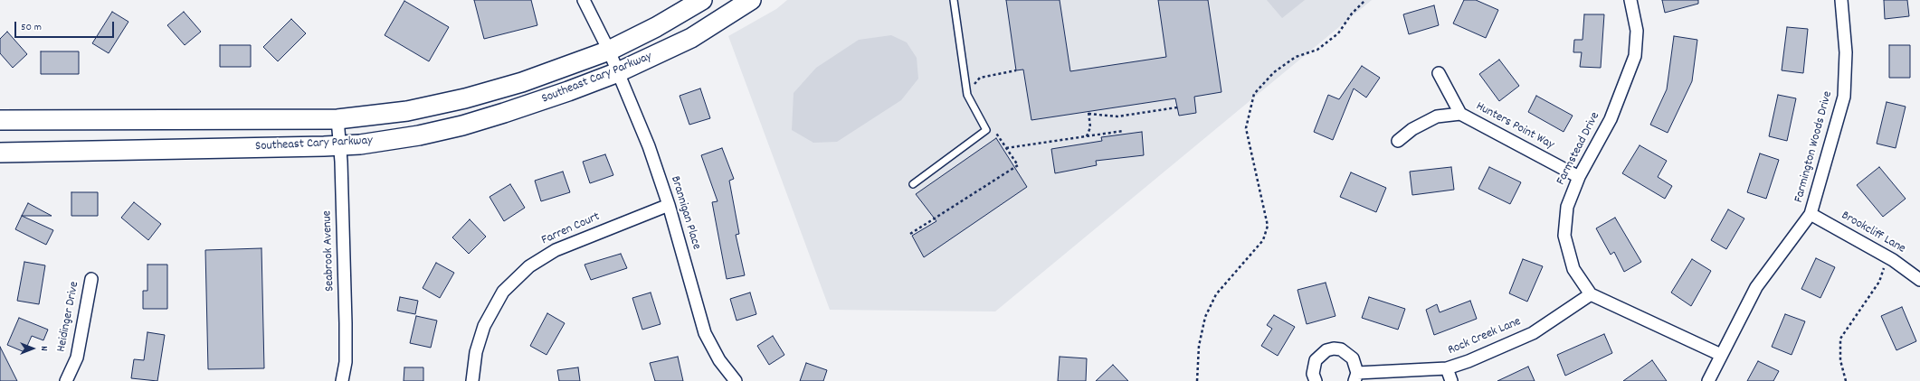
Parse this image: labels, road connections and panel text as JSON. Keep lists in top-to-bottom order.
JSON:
{
  "streets": {
    "main road": ["Southeast Cary Parkway"],
    "street": [
      "Hunters Point Way",
      "Farmington Woods Drive",
      "Farmstead Drive",
      "Brannigan Place",
      "Farren Court",
      "Brookcliff Lane",
      "Seabrook Avenue",
      "Heidinger Drive",
      "Rock Creek Lane"
    ]
  },
  "crossings": [
    ["Southeast Cary Parkway", "Brannigan Place"],
    ["Southeast Cary Parkway", "Seabrook Avenue"],
    ["Hunters Point Way", "Farmstead Drive"],
    ["Farmington Woods Drive", "Brookcliff Lane"],
    ["Farmstead Drive", "Rock Creek Lane"],
    ["Brannigan Place", "Farren Court"]
  ],
  "scale_bar": "50 m",
  "north": "right"
}
